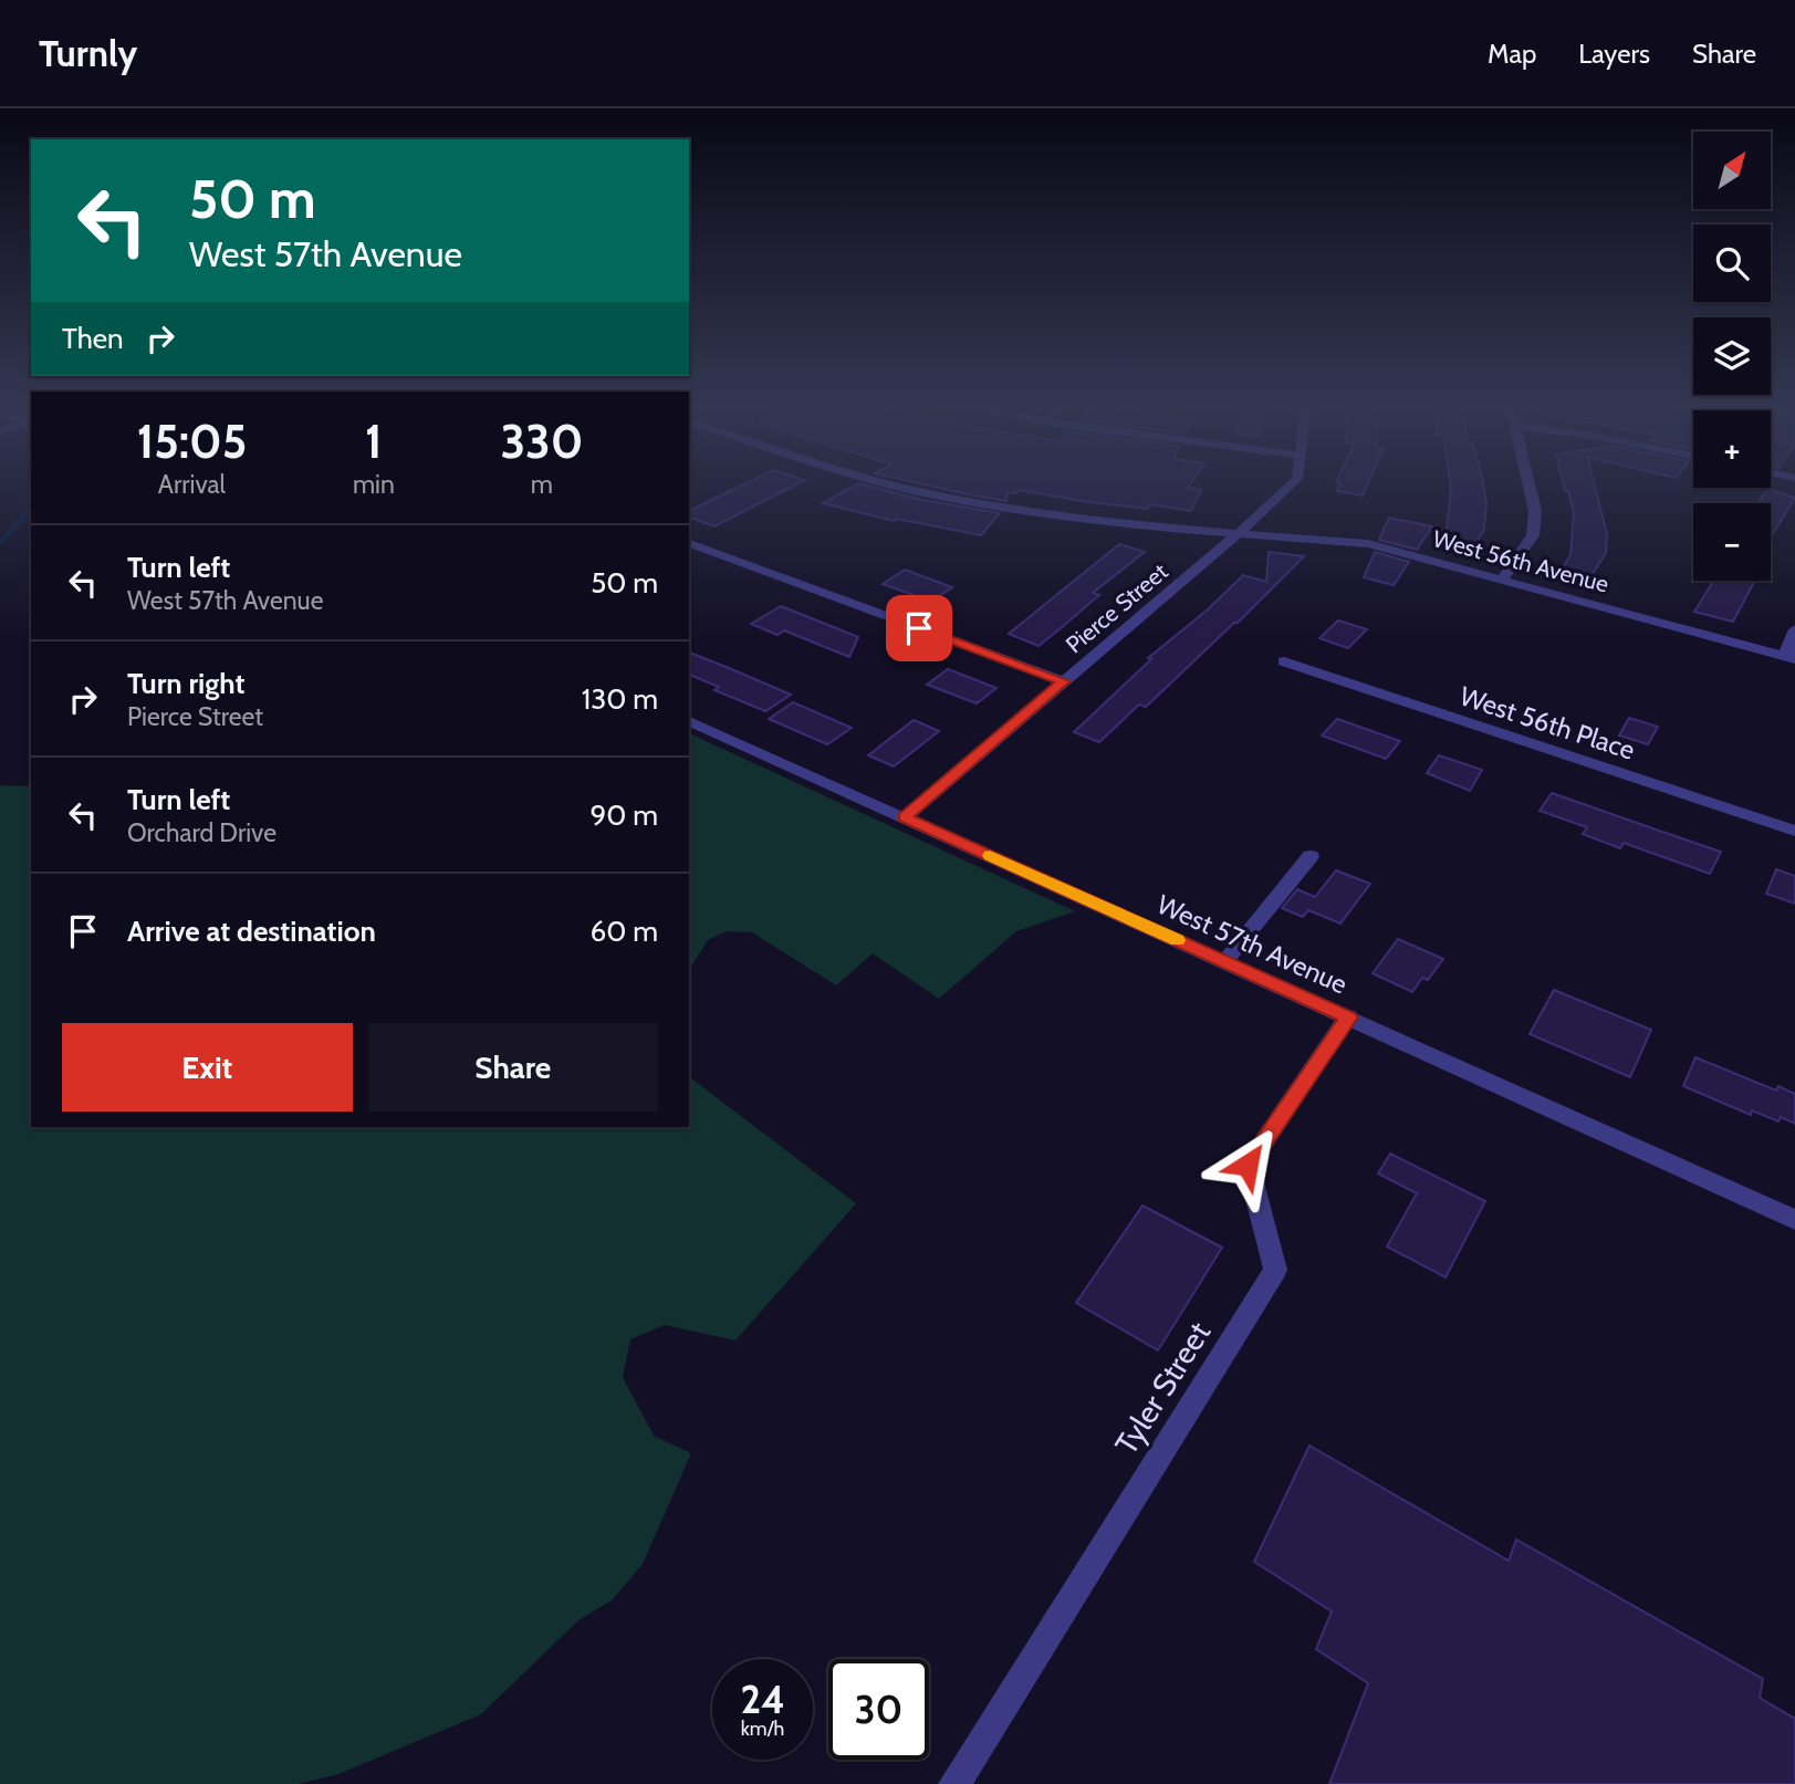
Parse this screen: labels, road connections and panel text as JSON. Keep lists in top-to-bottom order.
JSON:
{
  "streets": {
    "street": [
      "West 56th Avenue",
      "Pierce Street",
      "West 56th Place",
      "West 57th Avenue",
      "Tyler Street"
    ]
  },
  "crossings": [
    ["West 56th Avenue", "Pierce Street"],
    ["Pierce Street", "West 57th Avenue"],
    ["West 57th Avenue", "Tyler Street"]
  ],
  "north": "top right",
  "page": {
    "header": "Turnly",
    "nav": ["Map", "Layers", "Share"],
    "map_buttons": ["+", "−"],
    "turn": ["50 m", "West 57th Avenue"],
    "then": "Then",
    "eta": [
      "15:05",
      "Arrival",
      "1",
      "min",
      "330",
      "m"
    ],
    "list": [
      {
        "name": "Turn left",
        "note": "West 57th Avenue",
        "value": "50 m"
      },
      {
        "name": "Turn right",
        "note": "Pierce Street",
        "value": "130 m"
      },
      {
        "name": "Turn left",
        "note": "Orchard Drive",
        "value": "90 m"
      },
      {
        "name": "Arrive at destination",
        "value": "60 m"
      }
    ],
    "buttons": ["Exit", "Share"],
    "speed": "24 km/h",
    "limit": "30"
  }
}
